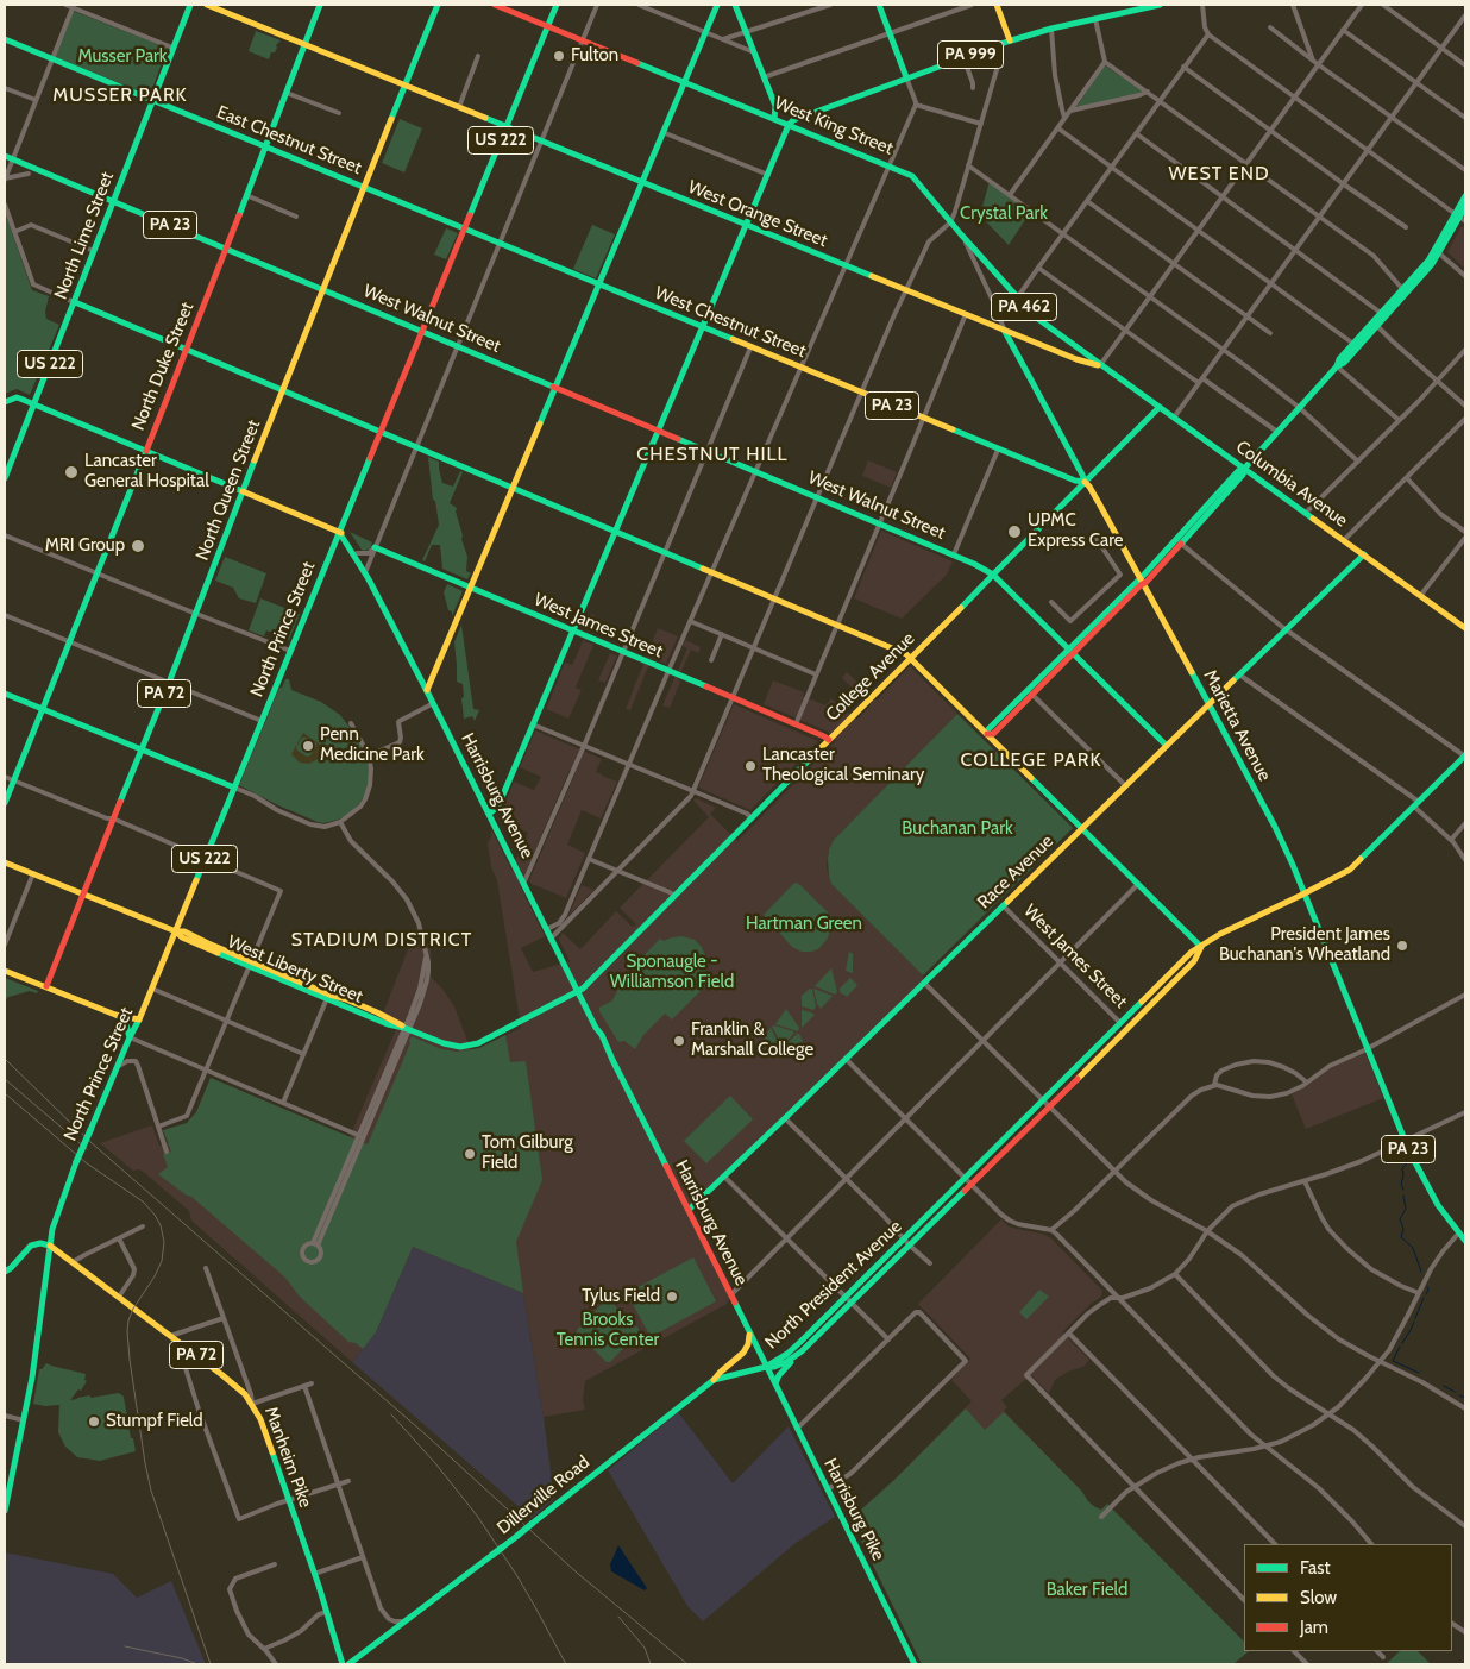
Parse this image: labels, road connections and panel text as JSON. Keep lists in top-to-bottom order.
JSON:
{
  "streets": {
    "main road": [
      "PA 999",
      "West King Street",
      "East Chestnut Street",
      "US 222",
      "West Orange Street",
      "PA 23",
      "North Lime Street",
      "PA 462",
      "West Walnut Street",
      "West Chestnut Street",
      "North Duke Street",
      "Columbia Avenue",
      "North Queen Street",
      "West James Street",
      "North Prince Street",
      "College Avenue",
      "PA 72",
      "Marietta Avenue",
      "Harrisburg Avenue",
      "Race Avenue",
      "West Liberty Street",
      "North President Avenue",
      "Manheim Pike",
      "Dillerville Road",
      "Harrisburg Pike"
    ]
  },
  "crossings": [
    ["PA 999", "West King Street"],
    ["West King Street", "US 222"],
    ["West King Street", "West Orange Street"],
    ["West King Street", "Columbia Avenue"],
    ["West King Street", "North Prince Street"],
    ["West King Street", "Marietta Avenue"],
    ["East Chestnut Street", "North Lime Street"],
    ["East Chestnut Street", "West Chestnut Street"],
    ["East Chestnut Street", "North Duke Street"],
    ["East Chestnut Street", "North Queen Street"],
    ["US 222", "North Prince Street"],
    ["West Orange Street", "North Duke Street"],
    ["West Orange Street", "Columbia Avenue"],
    ["West Orange Street", "North Queen Street"],
    ["West Orange Street", "North Prince Street"],
    ["West Orange Street", "Marietta Avenue"],
    ["PA 23", "North Lime Street"],
    ["PA 23", "West Walnut Street"],
    ["PA 23", "North Duke Street"],
    ["PA 23", "North Queen Street"],
    ["West Walnut Street", "North Queen Street"],
    ["West Walnut Street", "North Prince Street"],
    ["West Walnut Street", "College Avenue"],
    ["West Walnut Street", "Race Avenue"],
    ["West Chestnut Street", "North Queen Street"],
    ["West Chestnut Street", "North Prince Street"],
    ["West Chestnut Street", "College Avenue"],
    ["West Chestnut Street", "Marietta Avenue"],
    ["Columbia Avenue", "College Avenue"],
    ["Columbia Avenue", "Race Avenue"],
    ["North Queen Street", "West Liberty Street"],
    ["West James Street", "College Avenue"],
    ["West James Street", "Race Avenue"],
    ["West James Street", "North President Avenue"],
    ["North Prince Street", "Harrisburg Avenue"],
    ["North Prince Street", "West Liberty Street"],
    ["North Prince Street", "Manheim Pike"],
    ["College Avenue", "Marietta Avenue"],
    ["College Avenue", "Harrisburg Avenue"],
    ["College Avenue", "West Liberty Street"],
    ["Marietta Avenue", "Race Avenue"],
    ["Marietta Avenue", "North President Avenue"],
    ["Harrisburg Avenue", "Race Avenue"],
    ["Harrisburg Avenue", "West Liberty Street"],
    ["Harrisburg Avenue", "North President Avenue"],
    ["Harrisburg Avenue", "Dillerville Road"],
    ["Harrisburg Avenue", "Harrisburg Pike"],
    ["North President Avenue", "Dillerville Road"],
    ["North President Avenue", "Harrisburg Pike"],
    ["Dillerville Road", "Harrisburg Pike"]
  ],
  "districts": [
    "MUSSER PARK",
    "WEST END",
    "CHESTNUT HILL",
    "COLLEGE PARK",
    "STADIUM DISTRICT"
  ],
  "parks": [
    "Musser Park",
    "Crystal Park",
    "Buchanan Park",
    "Hartman Green",
    "Sponaugle - Williamson Field",
    "Brooks Tennis Center",
    "Baker Field"
  ],
  "places": [
    "Fulton",
    "Lancaster General Hospital",
    "UPMC Express Care",
    "MRI Group",
    "Penn Medicine Park",
    "Lancaster Theological Seminary",
    "President James Buchanan's Wheatland",
    "Franklin & Marshall College",
    "Tom Gilburg Field",
    "Tylus Field",
    "Stumpf Field"
  ],
  "legend": ["Fast", "Slow", "Jam"]
}
